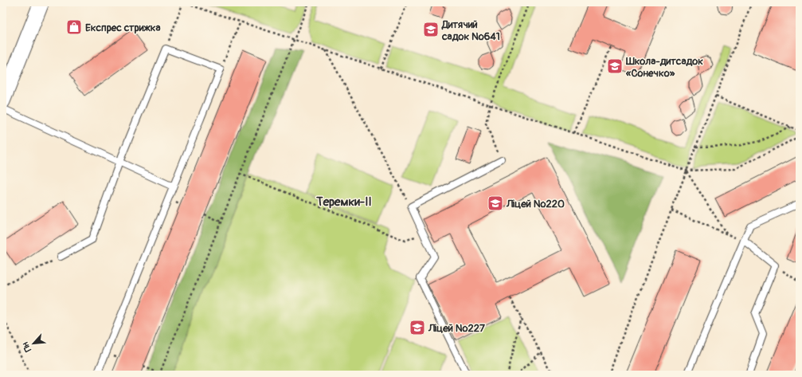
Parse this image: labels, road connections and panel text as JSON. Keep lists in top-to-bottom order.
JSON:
{
  "districts": ["Теремки-ІІ"],
  "places": {
    "shop": ["Експрес стрижка"],
    "school or university": [
      "Дитячий садок №641",
      "Школа-дитсадок «Сонечко»",
      "Ліцей №220",
      "Ліцей №227"
    ]
  },
  "north": "bottom left"
}
